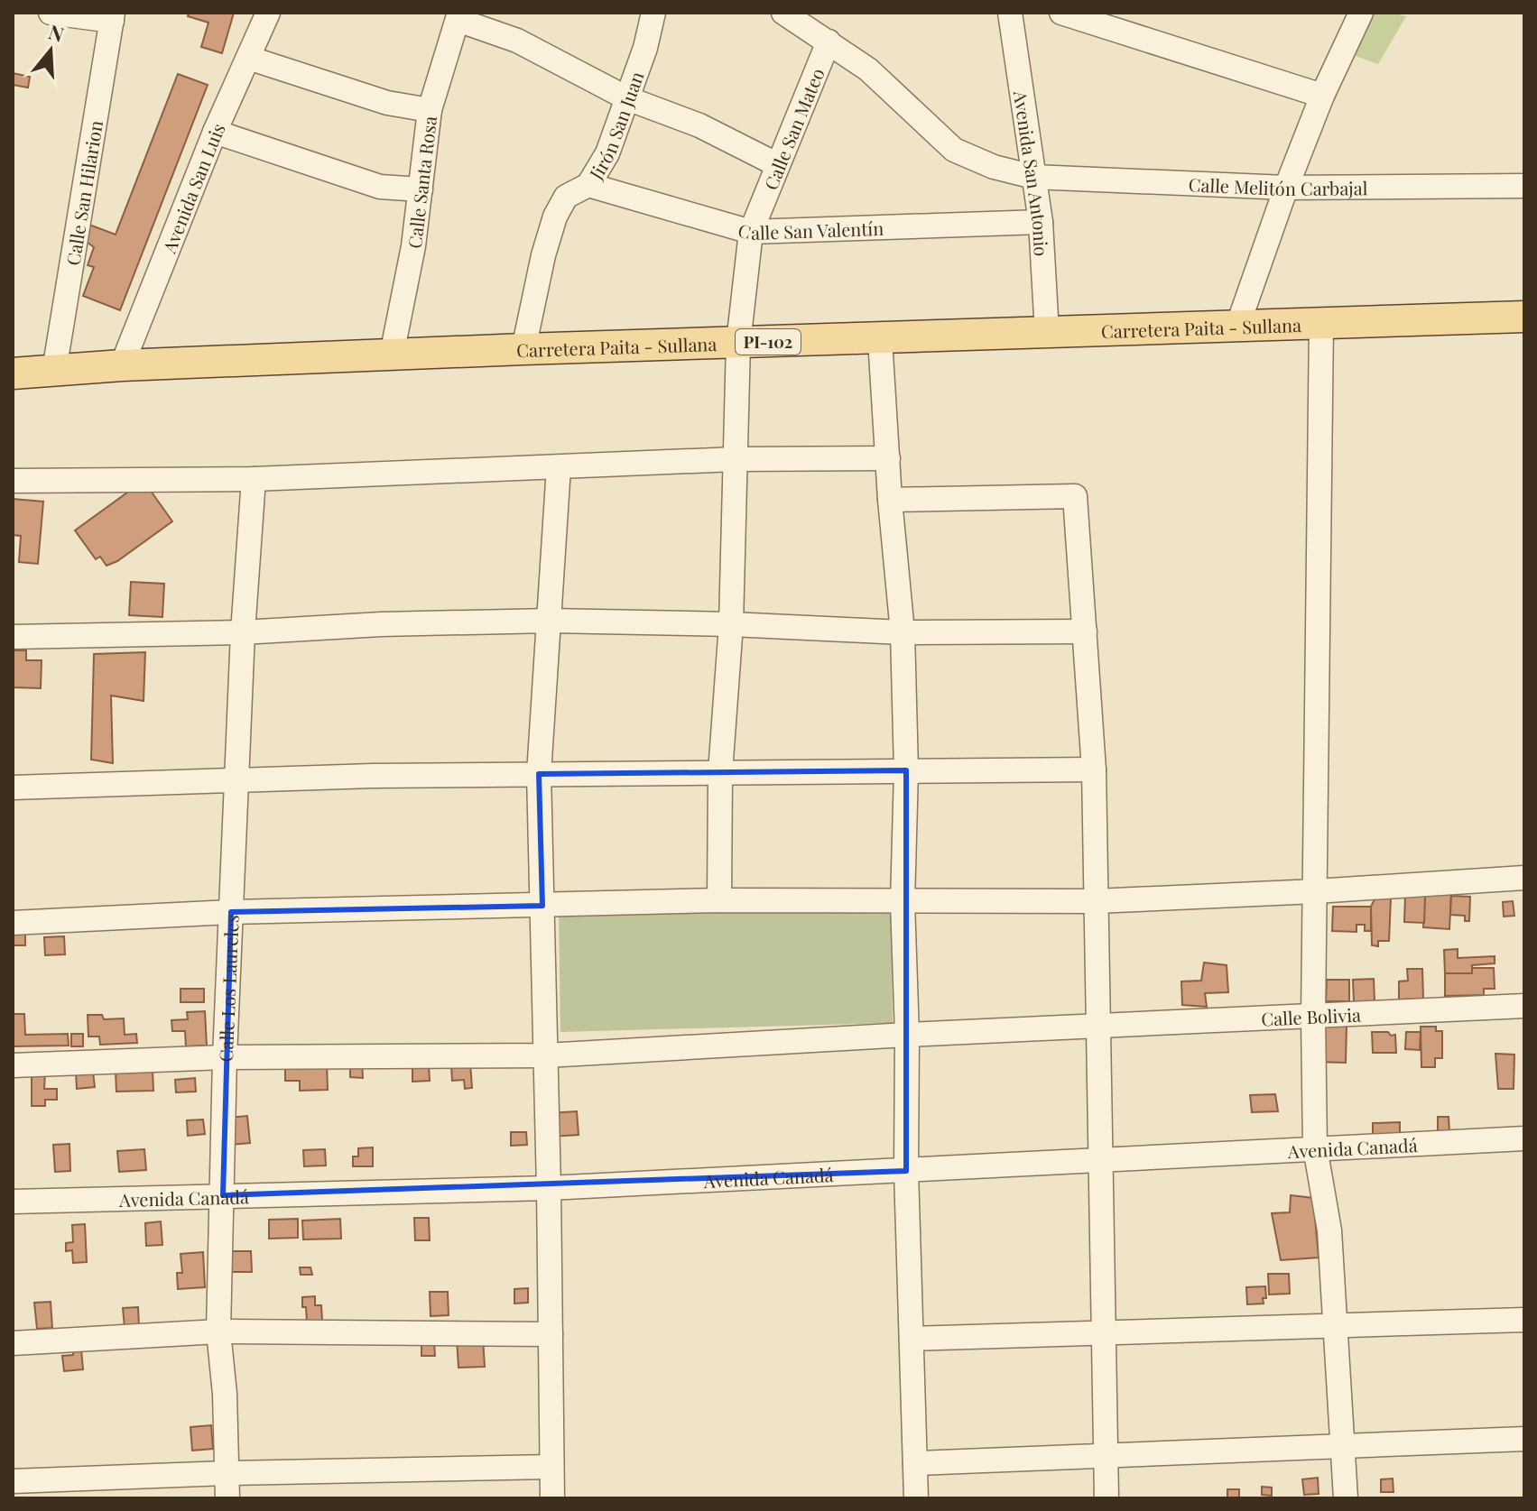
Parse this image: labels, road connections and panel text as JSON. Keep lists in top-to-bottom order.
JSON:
{
  "streets": {
    "main road": ["Carretera Paita - Sullana", "PI-102"],
    "street": [
      "Jirón San Juan",
      "Calle San Mateo",
      "Avenida San Antonio",
      "Calle Santa Rosa",
      "Calle Melitón Carbajal",
      "Avenida San Luis",
      "Calle San Hilarion",
      "Calle San Valentín",
      "Calle Los Laureles",
      "Calle Bolivia",
      "Avenida Canadá"
    ]
  },
  "crossings": [
    ["Jirón San Juan", "Calle San Valentín"],
    ["Jirón San Juan", "Carretera Paita - Sullana"],
    ["Calle San Mateo", "Calle Melitón Carbajal"],
    ["Calle San Mateo", "Calle San Valentín"],
    ["Calle San Mateo", "Carretera Paita - Sullana"],
    ["Avenida San Antonio", "Calle Melitón Carbajal"],
    ["Avenida San Antonio", "Calle San Valentín"],
    ["Avenida San Antonio", "Carretera Paita - Sullana"],
    ["Calle Santa Rosa", "Carretera Paita - Sullana"],
    ["Avenida San Luis", "Carretera Paita - Sullana"],
    ["Calle San Hilarion", "Carretera Paita - Sullana"],
    ["Calle Los Laureles", "Calle Bolivia"],
    ["Calle Los Laureles", "Avenida Canadá"]
  ],
  "north": "top"
}
